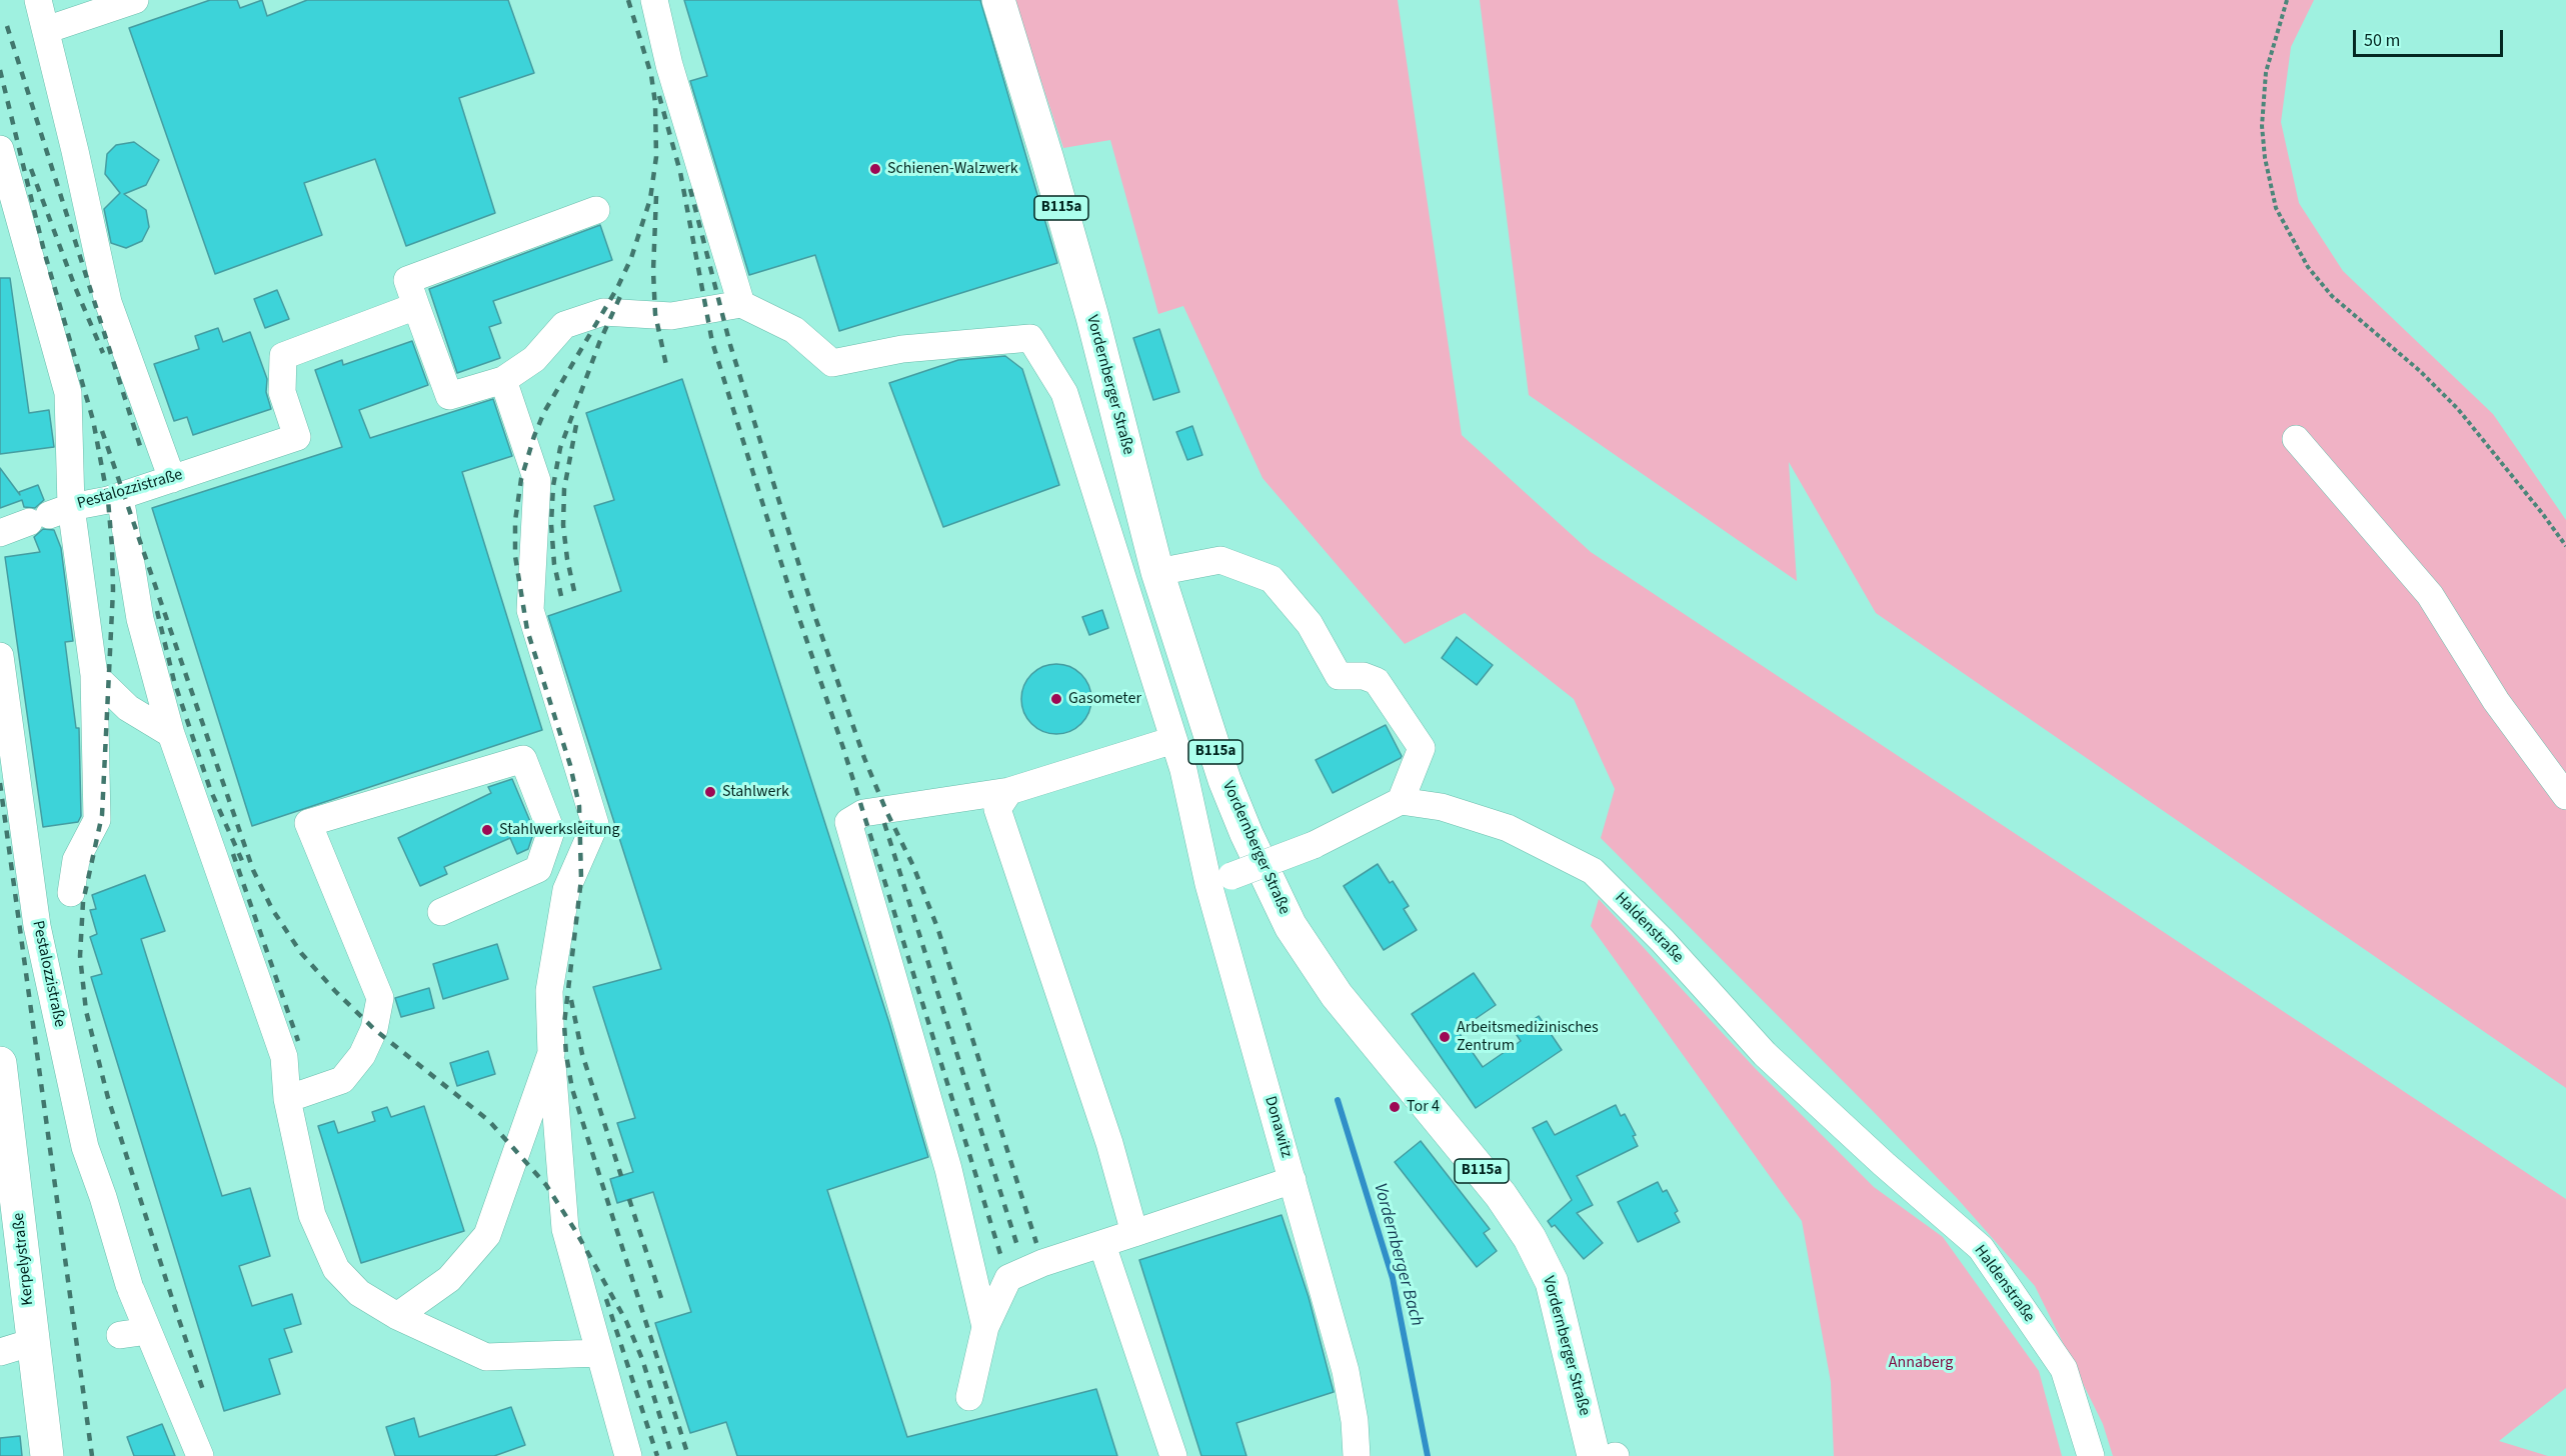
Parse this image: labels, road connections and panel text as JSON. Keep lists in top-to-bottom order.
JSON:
{
  "streets": {
    "main road": ["B115a", "Vordernberger Straße", "Kerpelystraße"],
    "street": ["Pestalozzistraße", "Haldenstraße", "Donawitz"]
  },
  "water": ["Vordernberger Bach"],
  "parks": ["Annaberg"],
  "places": [
    "Schienen-Walzwerk",
    "Gasometer",
    "Stahlwerk",
    "Stahlwerksleitung",
    "Arbeitsmedizinisches Zentrum",
    "Tor 4"
  ],
  "scale_bar": "50 m"
}
